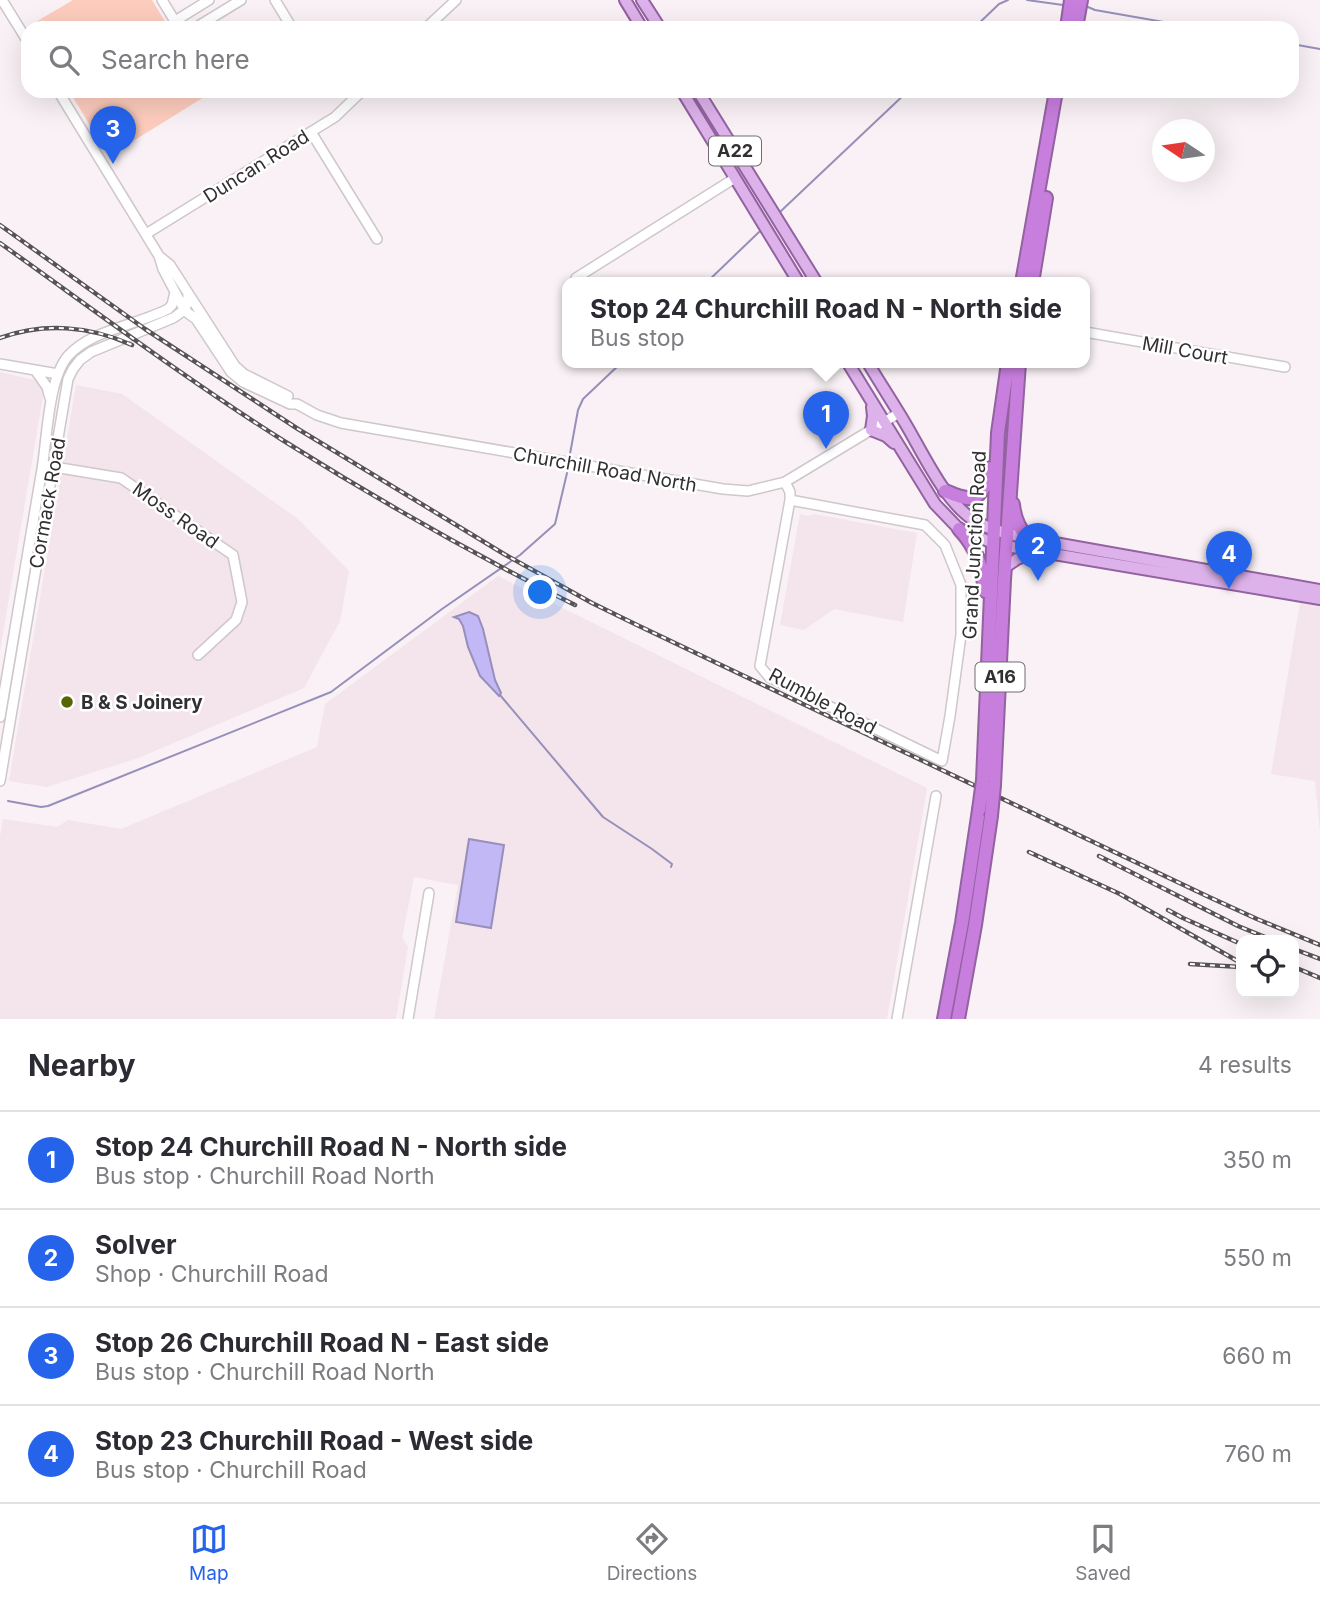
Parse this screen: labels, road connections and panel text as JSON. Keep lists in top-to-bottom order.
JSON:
{
  "streets": {
    "highway": ["Grand Junction Road", "A16"],
    "main road": ["A22"],
    "street": [
      "Duncan Road",
      "Mill Court",
      "Churchill Road North",
      "Cormack Road",
      "Moss Road",
      "Rumble Road"
    ]
  },
  "crossings": [
    ["Duncan Road", "Churchill Road North"],
    ["Churchill Road North", "Cormack Road"],
    ["Churchill Road North", "Rumble Road"],
    ["Cormack Road", "Moss Road"]
  ],
  "places": ["B & S Joinery"],
  "north": "left",
  "page": {
    "search": "Search here",
    "pins": [
      "3",
      "1",
      "2",
      "4"
    ],
    "popup": ["Stop 24 Churchill Road N - North side", "Bus stop"],
    "heading": ["Nearby", "4 results"],
    "list": [
      {
        "mark": "1",
        "name": "Stop 24 Churchill Road N - North side",
        "note": "Bus stop · Churchill Road North",
        "value": "350 m"
      },
      {
        "mark": "2",
        "name": "Solver",
        "note": "Shop · Churchill Road",
        "value": "550 m"
      },
      {
        "mark": "3",
        "name": "Stop 26 Churchill Road N - East side",
        "note": "Bus stop · Churchill Road North",
        "value": "660 m"
      },
      {
        "mark": "4",
        "name": "Stop 23 Churchill Road - West side",
        "note": "Bus stop · Churchill Road",
        "value": "760 m"
      }
    ],
    "nav": ["Map", "Directions", "Saved"]
  }
}
